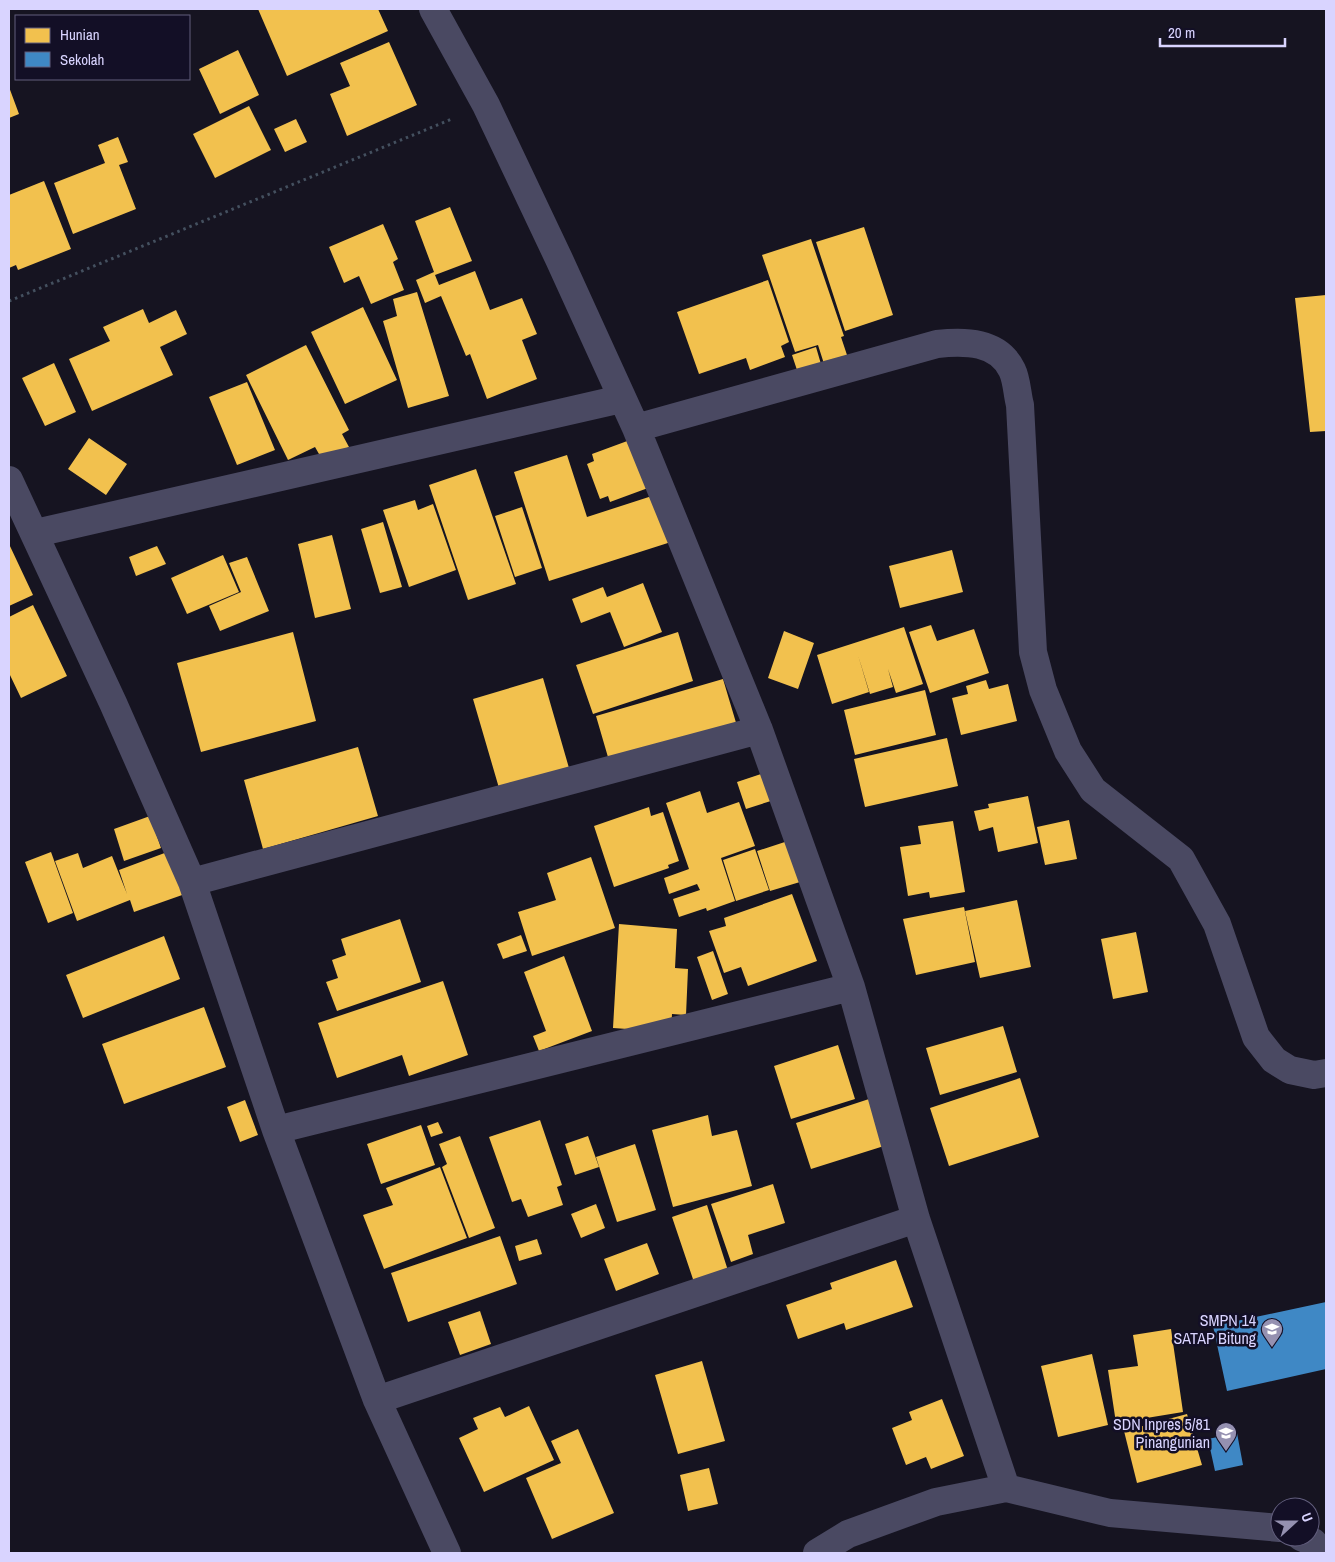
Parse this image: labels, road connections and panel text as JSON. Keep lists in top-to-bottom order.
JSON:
{
  "places": {
    "school or university": ["SMPN 14 SATAP Bitung", "SDN Inpres 5/81 Pinangunian"]
  },
  "legend": ["Hunian", "Sekolah"],
  "scale_bar": "20 m",
  "north": "right"
}
